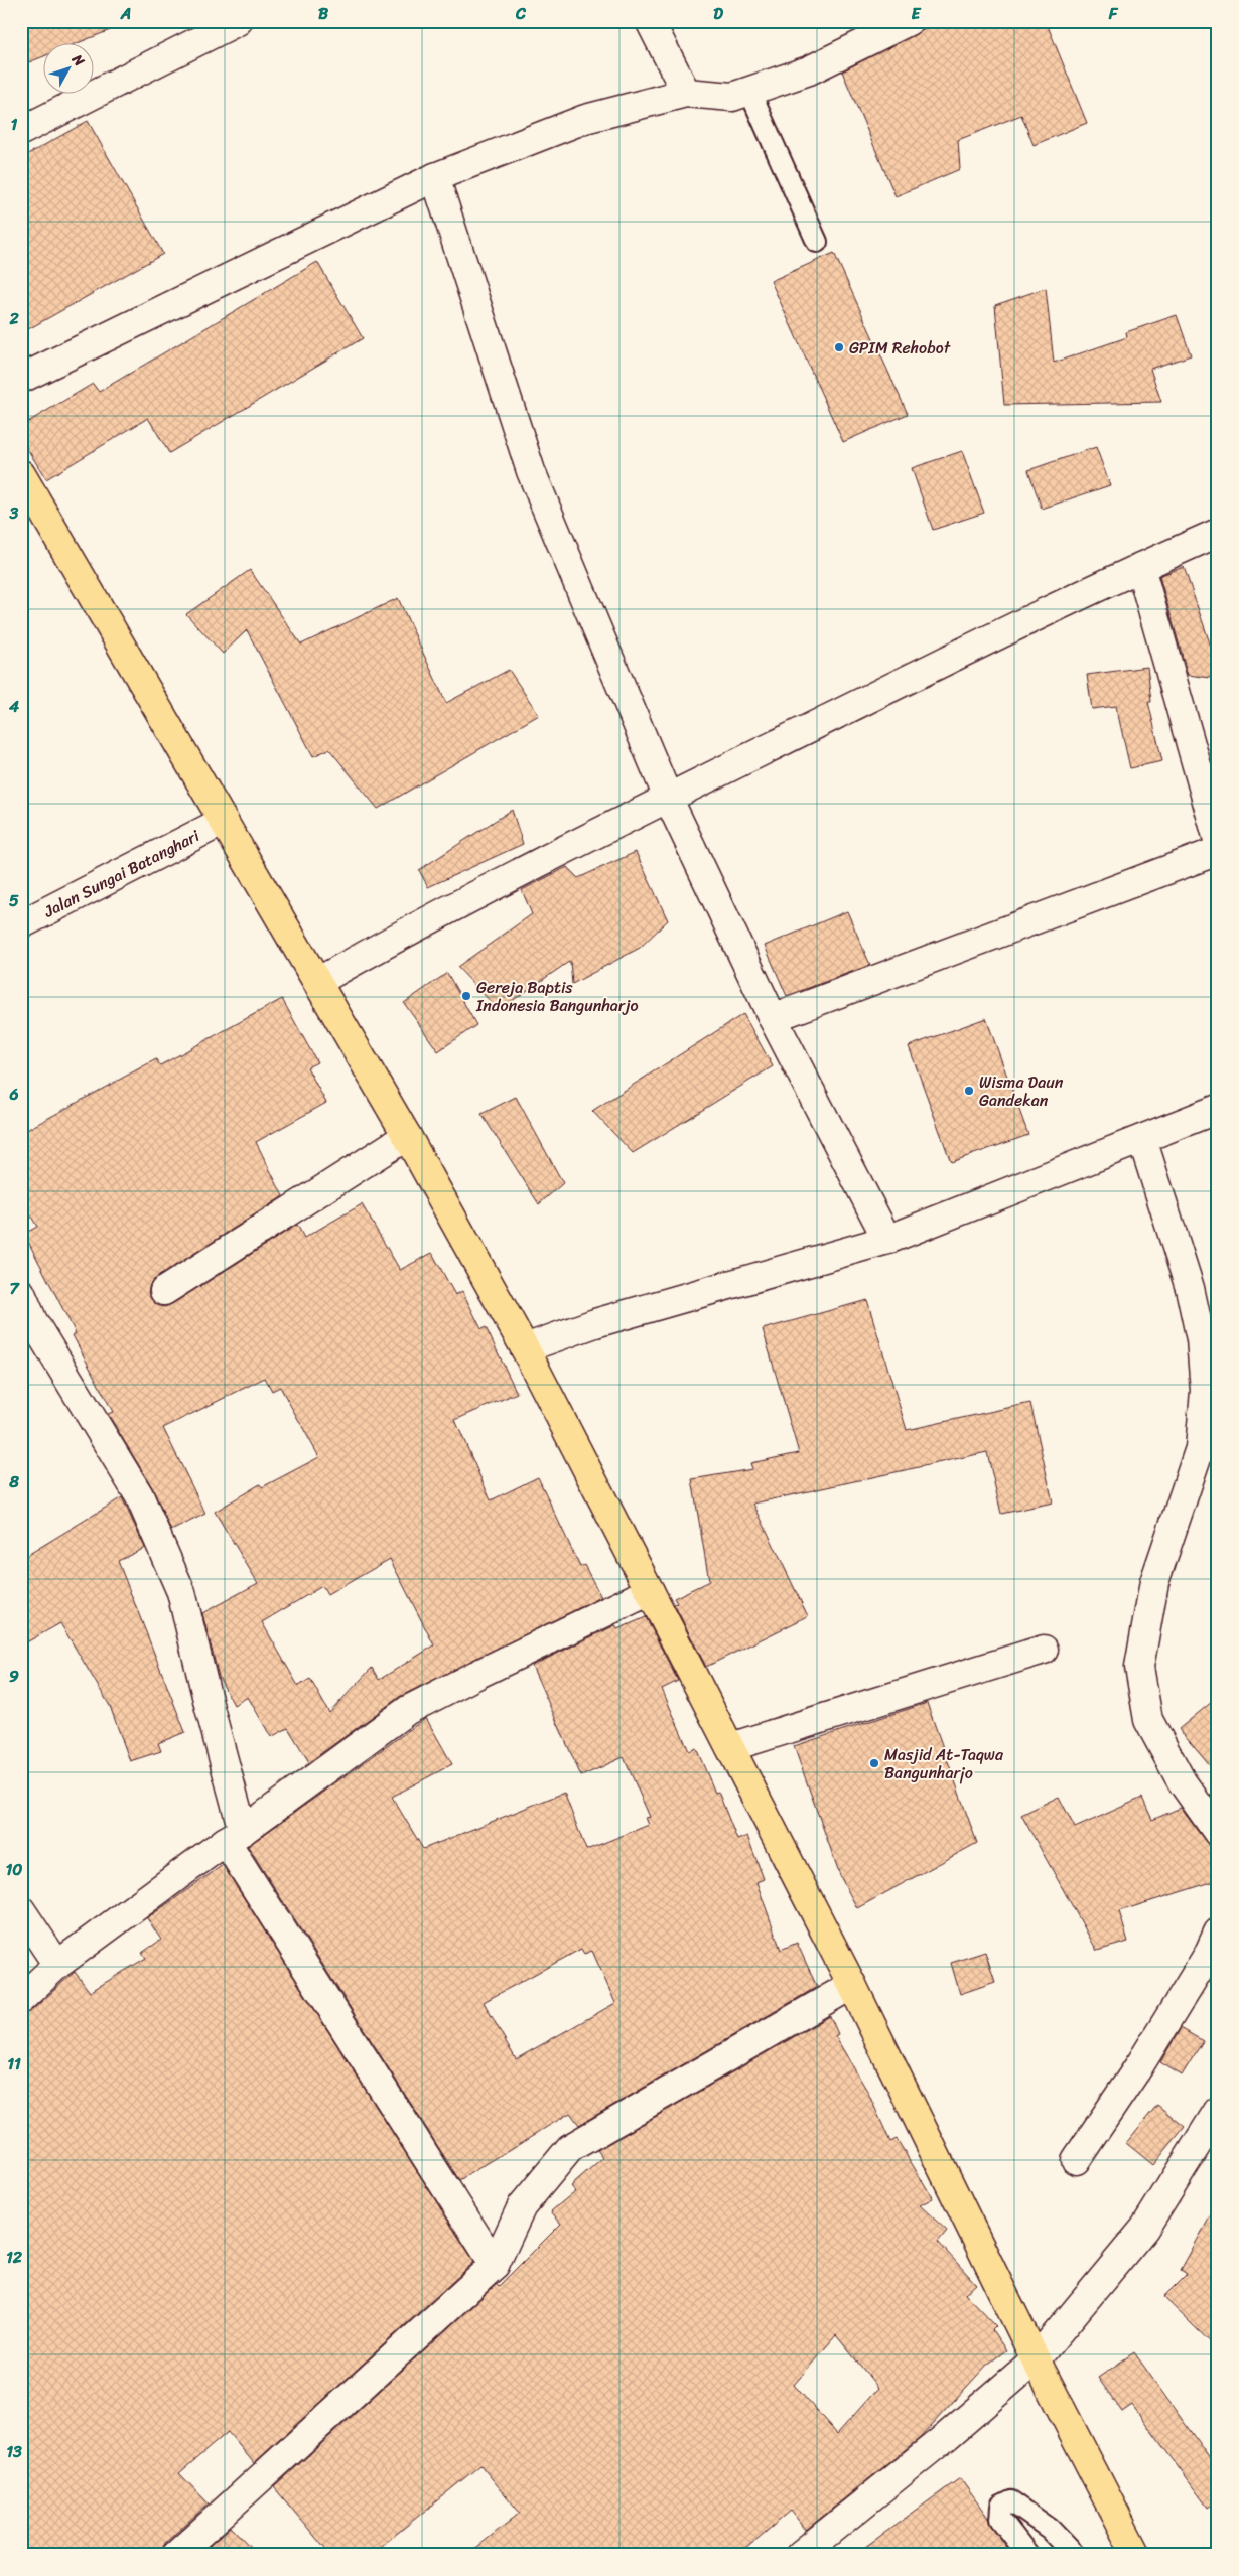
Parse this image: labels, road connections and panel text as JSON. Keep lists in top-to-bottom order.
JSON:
{
  "streets": {
    "street": ["Jalan Sungai Batanghari"]
  },
  "places": [
    "GPIM Rehobot",
    "Gereja Baptis Indonesia Bangunharjo",
    "Wisma Daun Gandekan",
    "Masjid At-Taqwa Bangunharjo"
  ],
  "north": "top right",
  "grid": {
    "columns": [
      "A",
      "B",
      "C",
      "D",
      "E",
      "F"
    ],
    "rows": [
      "1",
      "2",
      "3",
      "4",
      "5",
      "6",
      "7",
      "8",
      "9",
      "10",
      "11",
      "12",
      "13"
    ]
  }
}
